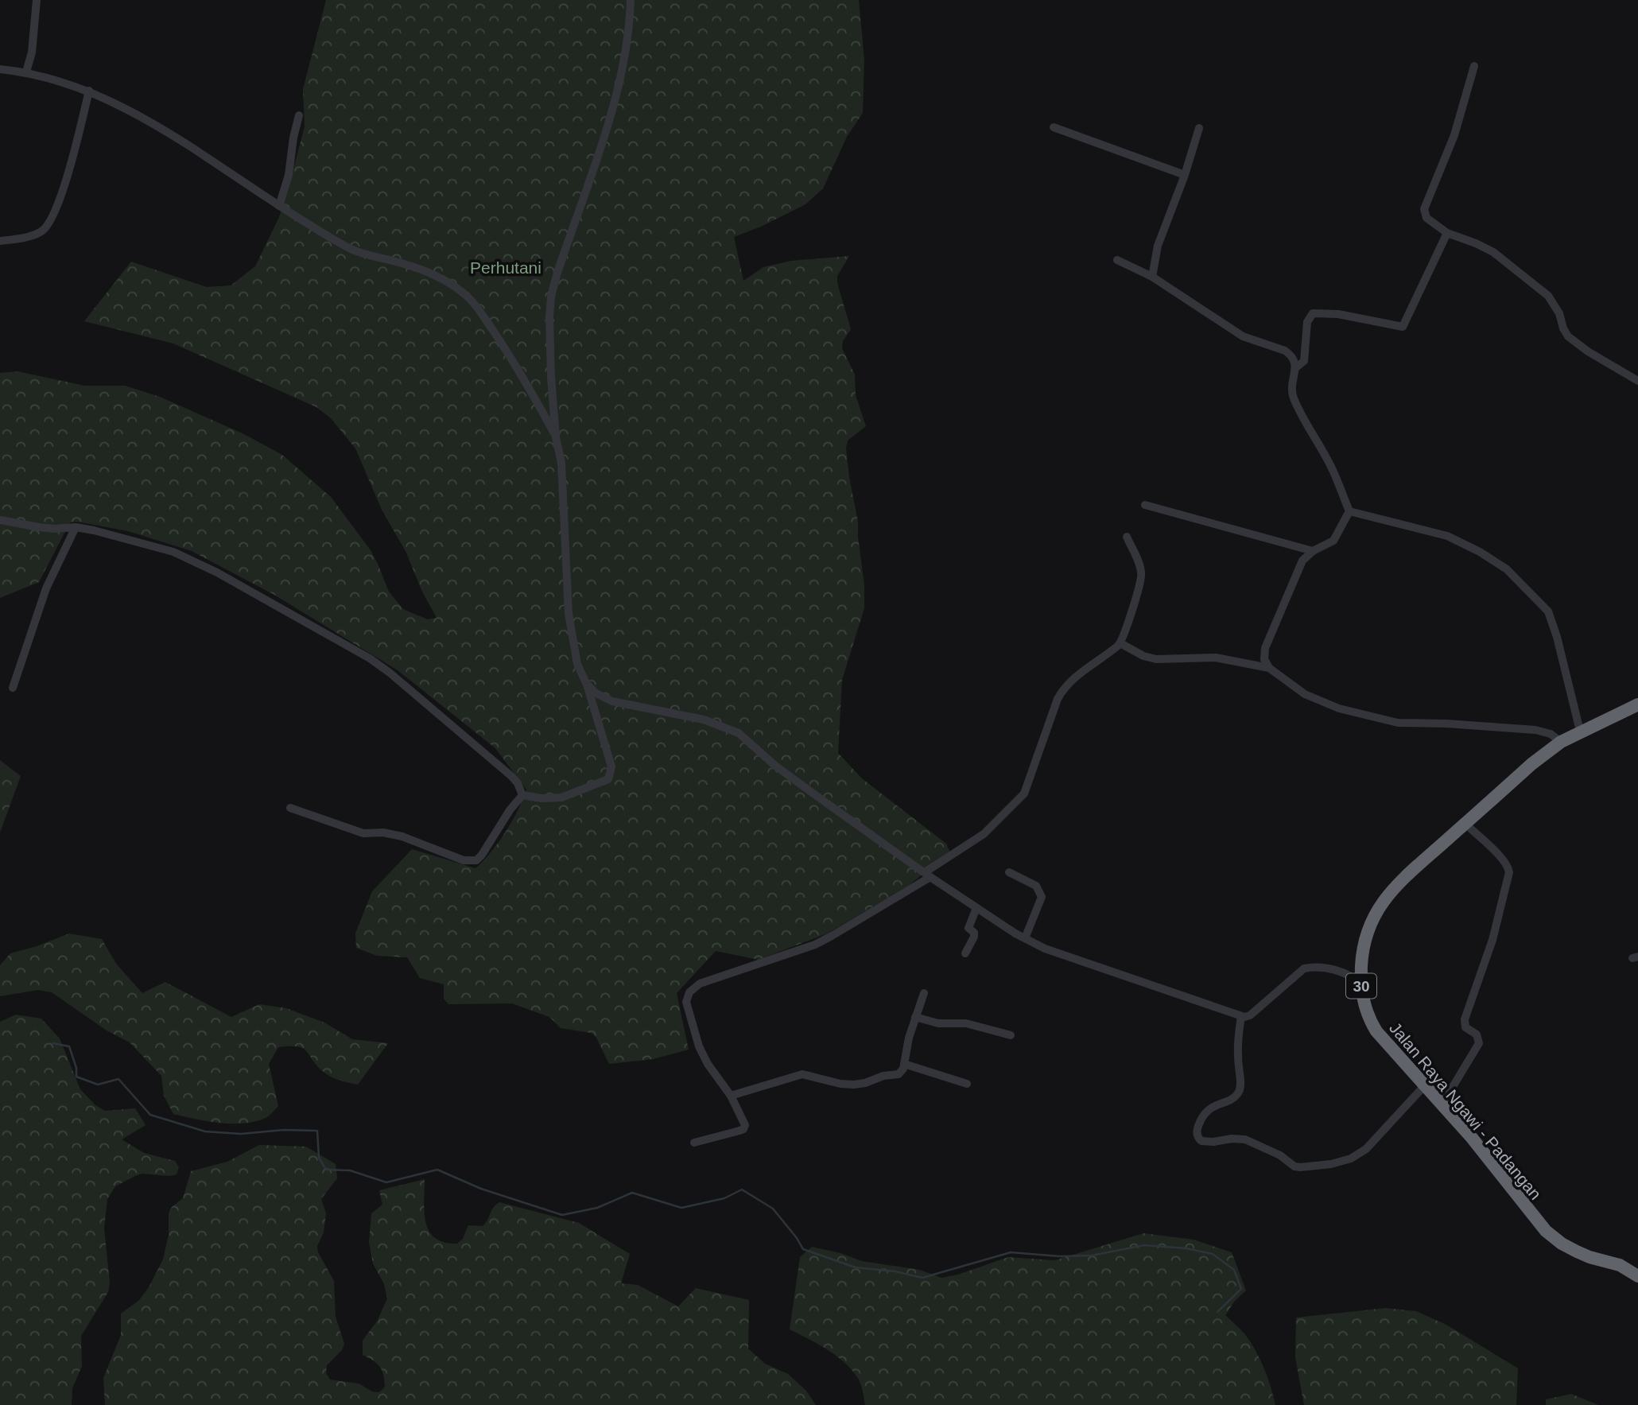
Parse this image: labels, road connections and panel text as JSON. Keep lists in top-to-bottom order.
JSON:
{
  "streets": {
    "highway": ["30", "Jalan Raya Ngawi - Padangan"]
  },
  "parks": ["Perhutani"]
}
